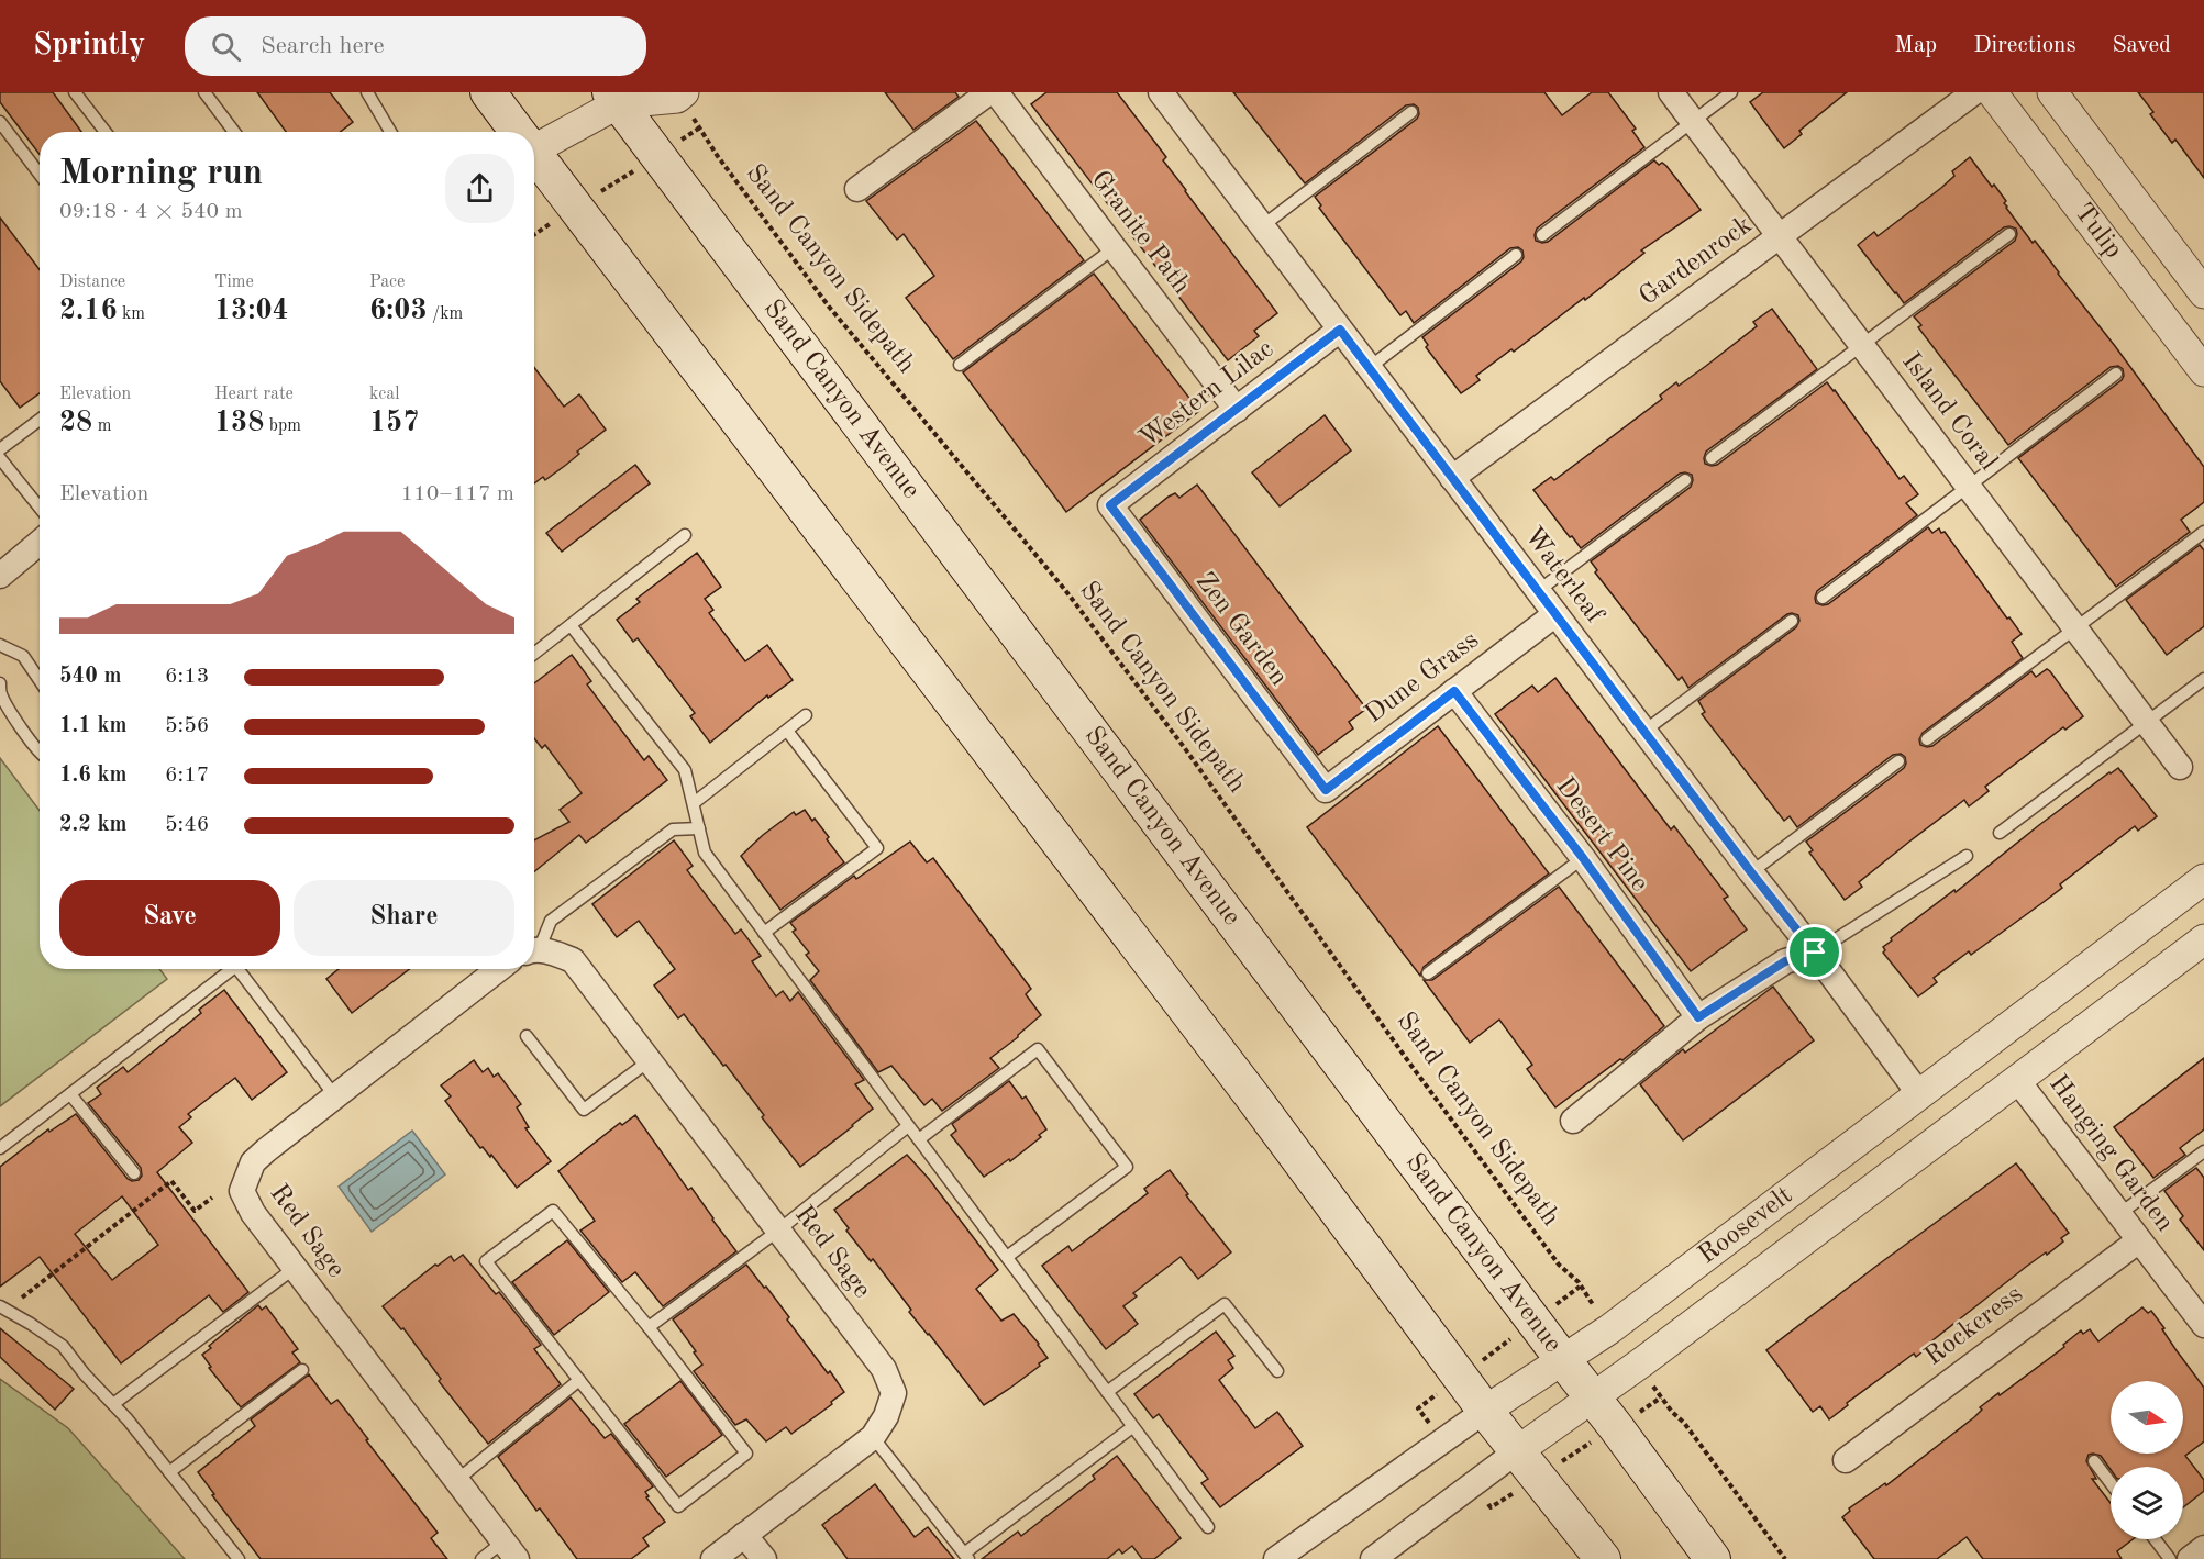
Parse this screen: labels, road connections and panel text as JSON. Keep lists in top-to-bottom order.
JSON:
{
  "streets": {
    "main road": ["Sand Canyon Avenue"],
    "street": [
      "Tulip",
      "Granite Path",
      "Gardenrock",
      "Western Lilac",
      "Island Coral",
      "Waterleaf",
      "Zen Garden",
      "Dune Grass",
      "Desert Pine",
      "Hanging Garden",
      "Roosevelt",
      "Red Sage",
      "Rockcress"
    ],
    "path": ["Sand Canyon Sidepath"]
  },
  "crossings": [
    ["Granite Path", "Western Lilac"],
    ["Gardenrock", "Island Coral"],
    ["Gardenrock", "Waterleaf"],
    ["Sand Canyon Sidepath", "Sand Canyon Avenue"],
    ["Western Lilac", "Waterleaf"],
    ["Western Lilac", "Zen Garden"],
    ["Sand Canyon Avenue", "Roosevelt"],
    ["Waterleaf", "Dune Grass"],
    ["Waterleaf", "Roosevelt"],
    ["Zen Garden", "Dune Grass"],
    ["Dune Grass", "Desert Pine"],
    ["Hanging Garden", "Roosevelt"],
    ["Hanging Garden", "Rockcress"]
  ],
  "north": "right",
  "page": {
    "header": "Sprintly",
    "search": "Search here",
    "nav": ["Map", "Directions", "Saved"],
    "heading": ["Morning run", "09:18 · 4 × 540 m"],
    "stats": [
      ["Distance", "2.16 km"],
      ["Time", "13:04"],
      ["Pace", "6:03 /km"],
      ["Elevation", "28 m"],
      ["Heart rate", "138 bpm"],
      ["kcal", "157"]
    ],
    "chart": ["Elevation", "110–117 m"],
    "list": [
      {
        "name": "540 m",
        "note": "6:13"
      },
      {
        "name": "1.1 km",
        "note": "5:56"
      },
      {
        "name": "1.6 km",
        "note": "6:17"
      },
      {
        "name": "2.2 km",
        "note": "5:46"
      }
    ],
    "buttons": ["Save", "Share"]
  }
}
